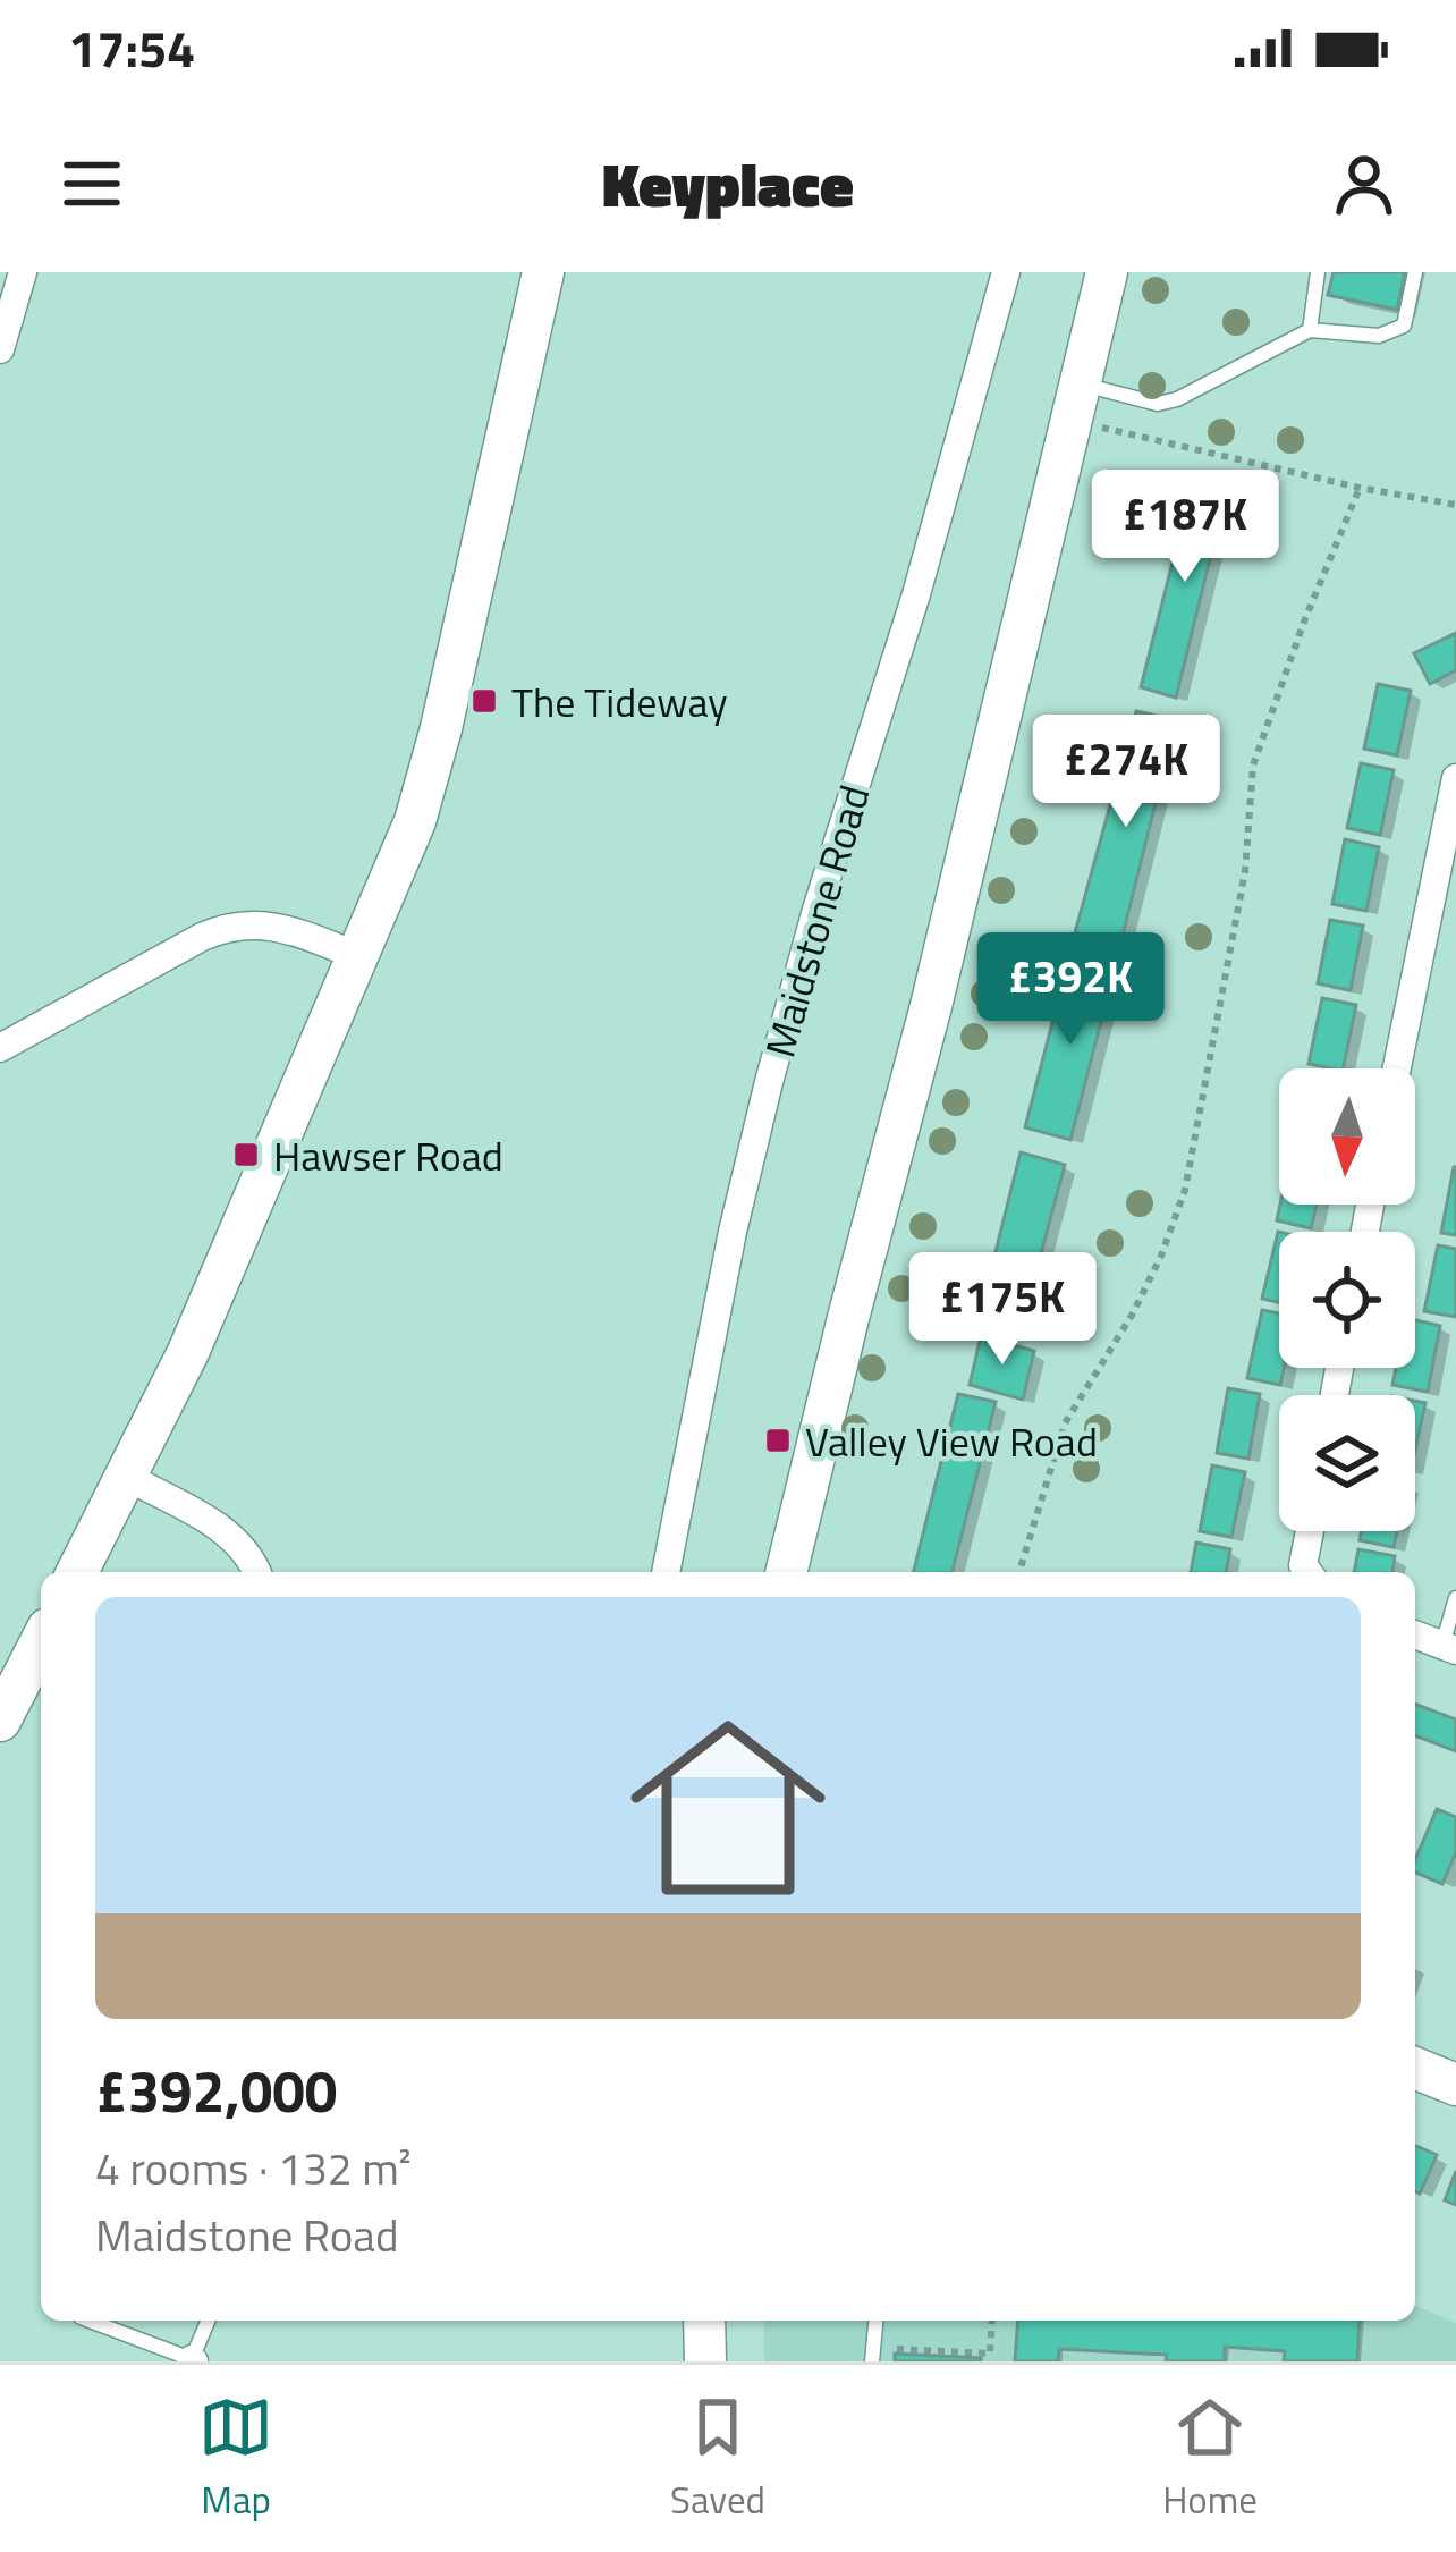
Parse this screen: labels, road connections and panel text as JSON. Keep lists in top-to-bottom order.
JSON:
{
  "streets": {
    "street": ["Maidstone Road"]
  },
  "places": {
    "transit": ["The Tideway", "Hawser Road", "Valley View Road"]
  },
  "north": "bottom",
  "page": {
    "status": "17:54",
    "header": "Keyplace",
    "price": [
      "£187K",
      "£274K",
      "£392K",
      "£175K"
    ],
    "list": [
      {
        "name": "£392,000",
        "note": "4 rooms · 132 m² · Maidstone Road"
      }
    ],
    "tabs": ["Map", "Saved", "Home"]
  }
}
